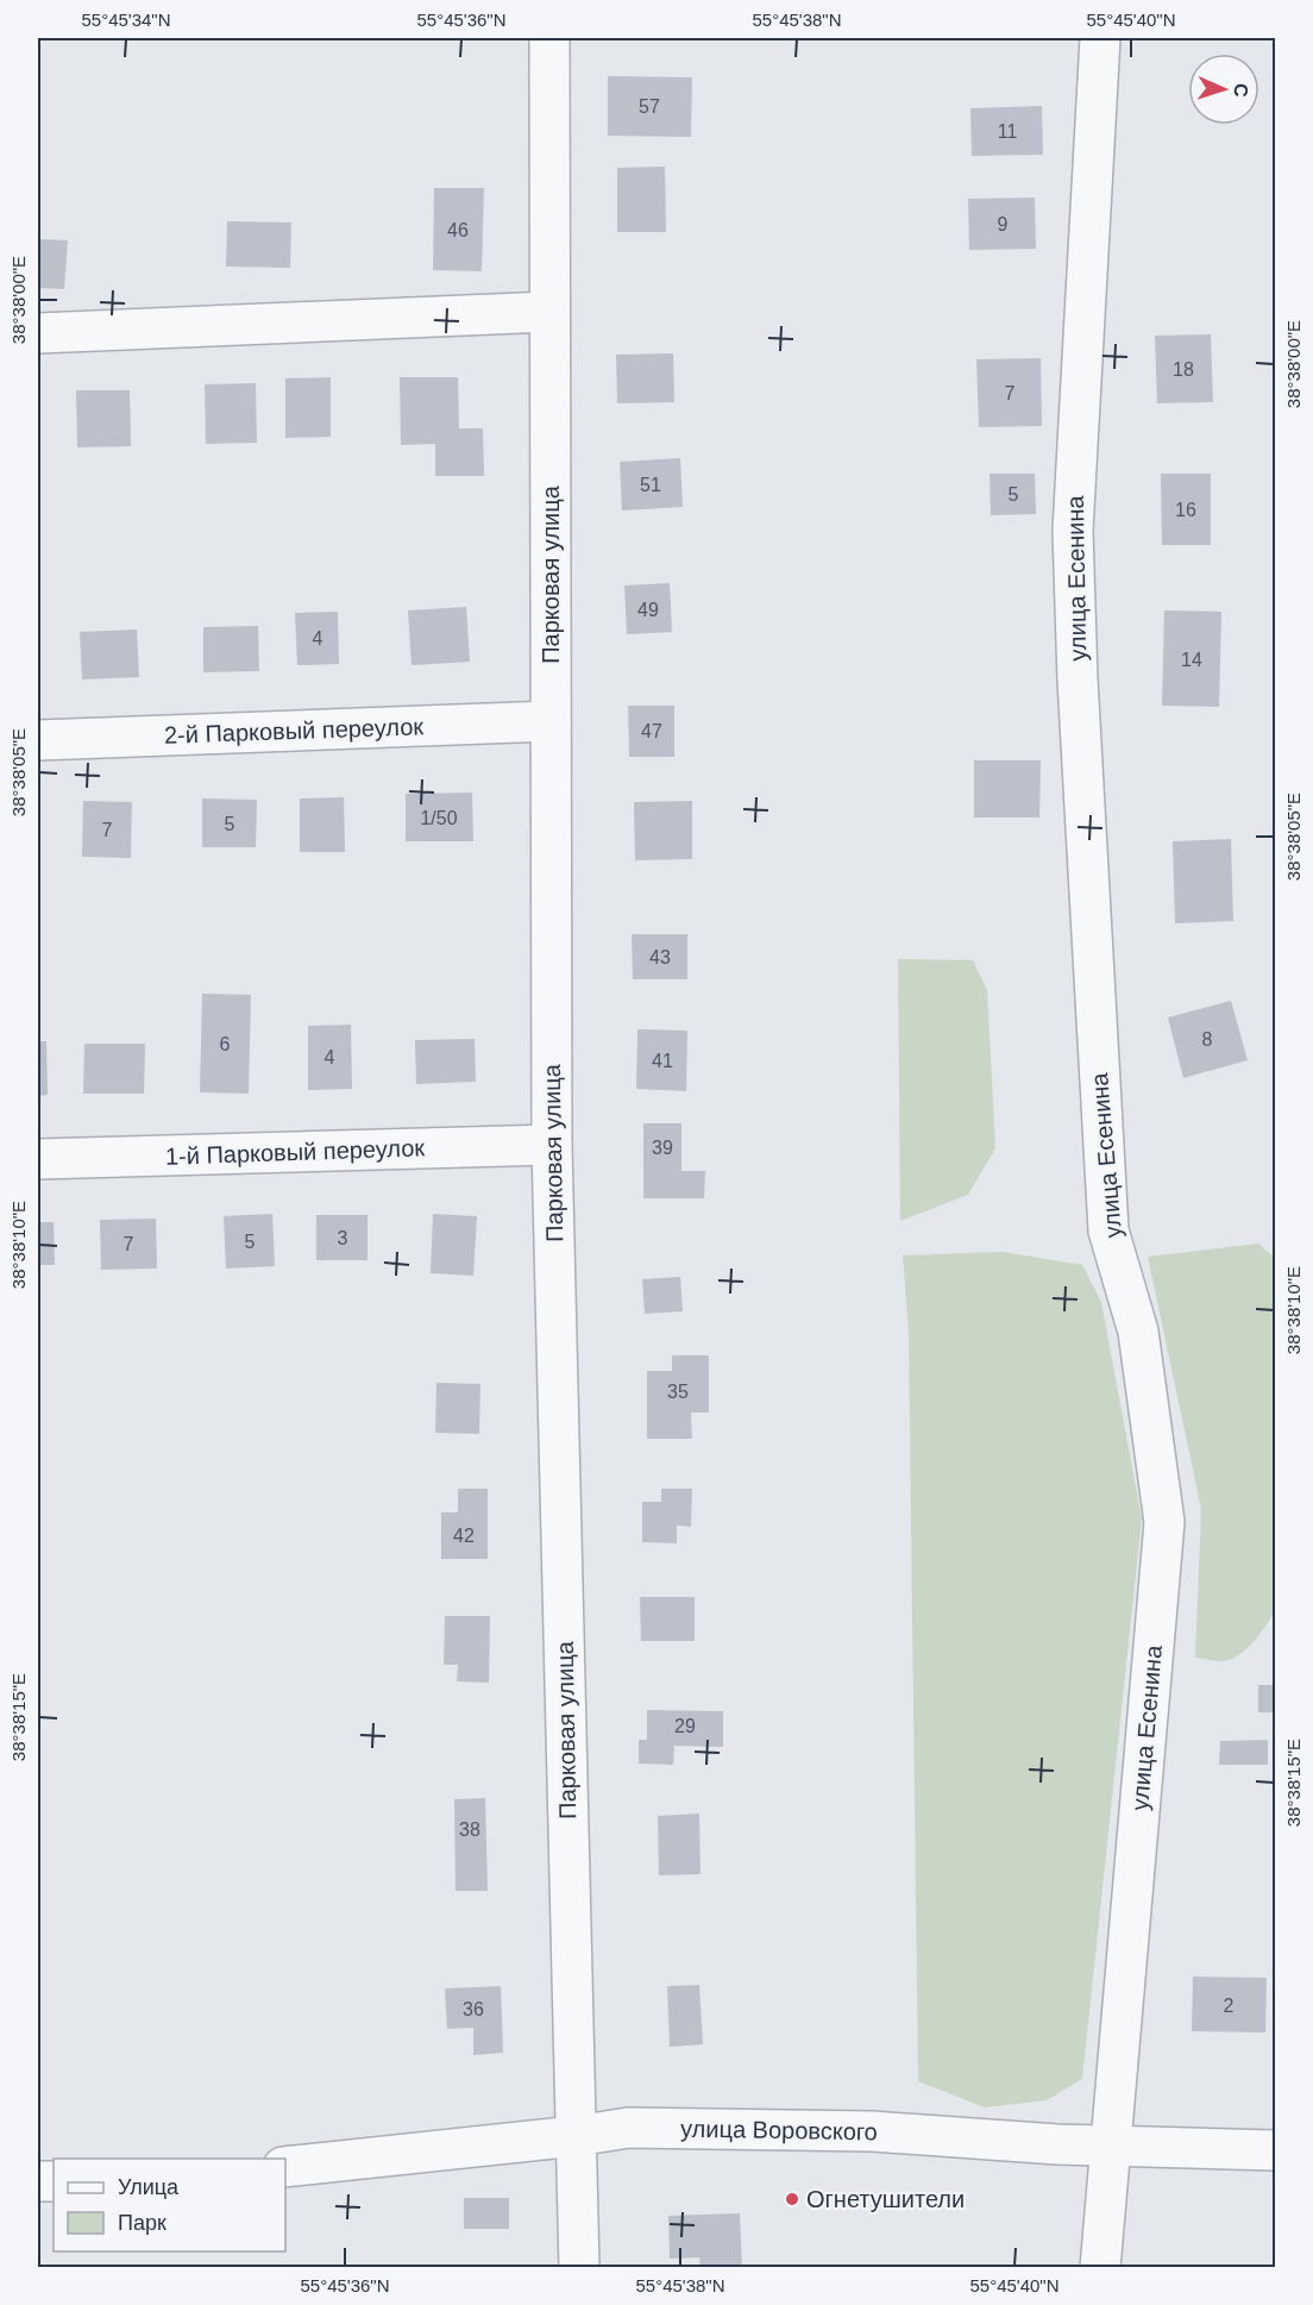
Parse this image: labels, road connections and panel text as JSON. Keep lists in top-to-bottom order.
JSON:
{
  "streets": {
    "street": [
      "Парковая улица",
      "улица Есенина",
      "2-й Парковый переулок",
      "1-й Парковый переулок",
      "улица Воровского"
    ]
  },
  "crossings": [
    ["Парковая улица", "2-й Парковый переулок"],
    ["Парковая улица", "1-й Парковый переулок"],
    ["Парковая улица", "улица Воровского"],
    ["улица Есенина", "улица Воровского"]
  ],
  "places": ["Огнетушители"],
  "house_numbers": [
    "57",
    "11",
    "9",
    "46",
    "18",
    "7",
    "51",
    "5",
    "16",
    "49",
    "4",
    "14",
    "47",
    "1/50",
    "5",
    "7",
    "43",
    "8",
    "6",
    "4",
    "41",
    "39",
    "3",
    "5",
    "7",
    "35",
    "42",
    "29",
    "38",
    "2",
    "36"
  ],
  "legend": ["Улица", "Парк"],
  "north": "right",
  "coordinates": [
    "55°45'34\"N",
    "55°45'36\"N",
    "55°45'38\"N",
    "55°45'40\"N",
    "38°38'00\"E",
    "38°38'05\"E",
    "38°38'10\"E",
    "38°38'15\"E"
  ]
}
